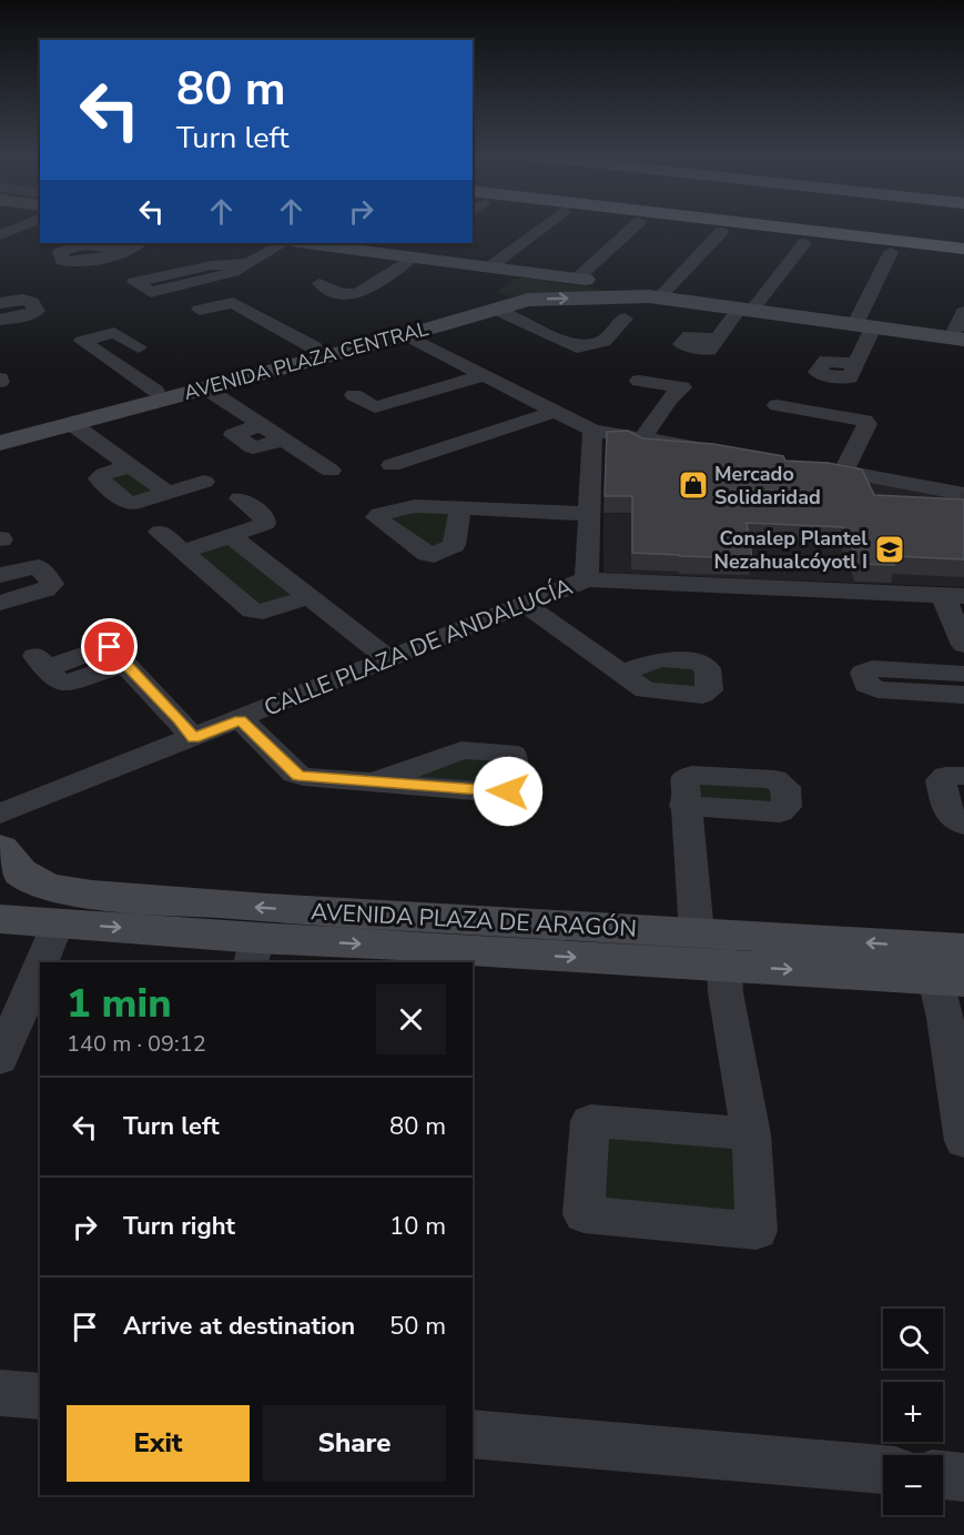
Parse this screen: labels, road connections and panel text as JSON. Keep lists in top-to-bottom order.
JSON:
{
  "streets": {
    "street": ["AVENIDA PLAZA CENTRAL", "CALLE PLAZA DE ANDALUCÍA", "AVENIDA PLAZA DE ARAGÓN"]
  },
  "places": {
    "shop": ["Mercado Solidaridad"],
    "school or university": ["Conalep Plantel Nezahualcóyotl I"]
  },
  "page": {
    "turn": ["80 m", "Turn left"],
    "heading": ["1 min", "140 m · 09:12"],
    "list": [
      {
        "name": "Turn left",
        "value": "80 m"
      },
      {
        "name": "Turn right",
        "value": "10 m"
      },
      {
        "name": "Arrive at destination",
        "value": "50 m"
      }
    ],
    "map_buttons": ["+", "−"],
    "buttons": ["Exit", "Share"]
  }
}
